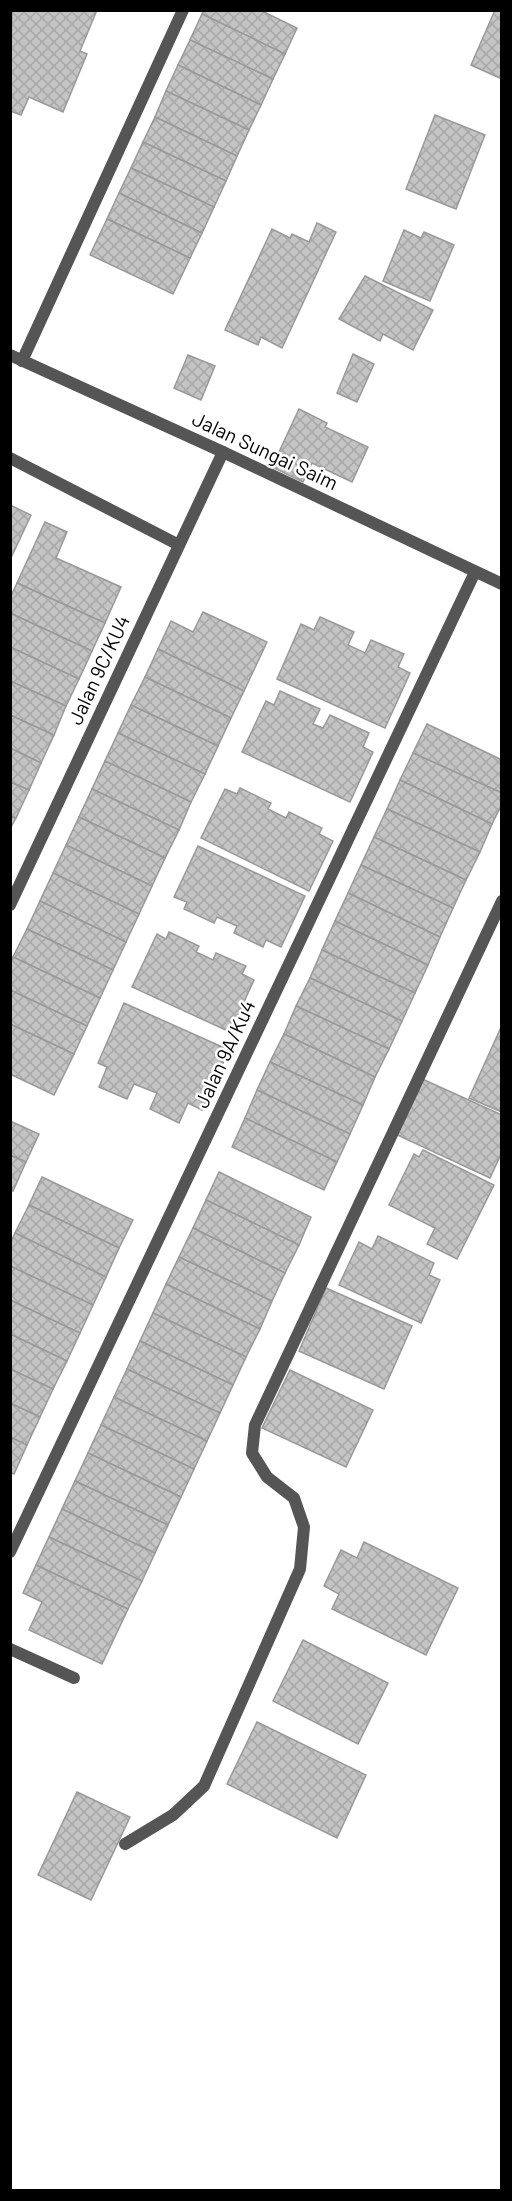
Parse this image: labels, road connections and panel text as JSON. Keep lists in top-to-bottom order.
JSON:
{
  "streets": {
    "street": ["Jalan Sungai Saim", "Jalan 9C/KU4", "Jalan 9A/Ku4"]
  },
  "crossings": [
    ["Jalan Sungai Saim", "Jalan 9C/KU4"],
    ["Jalan Sungai Saim", "Jalan 9A/Ku4"]
  ]
}
